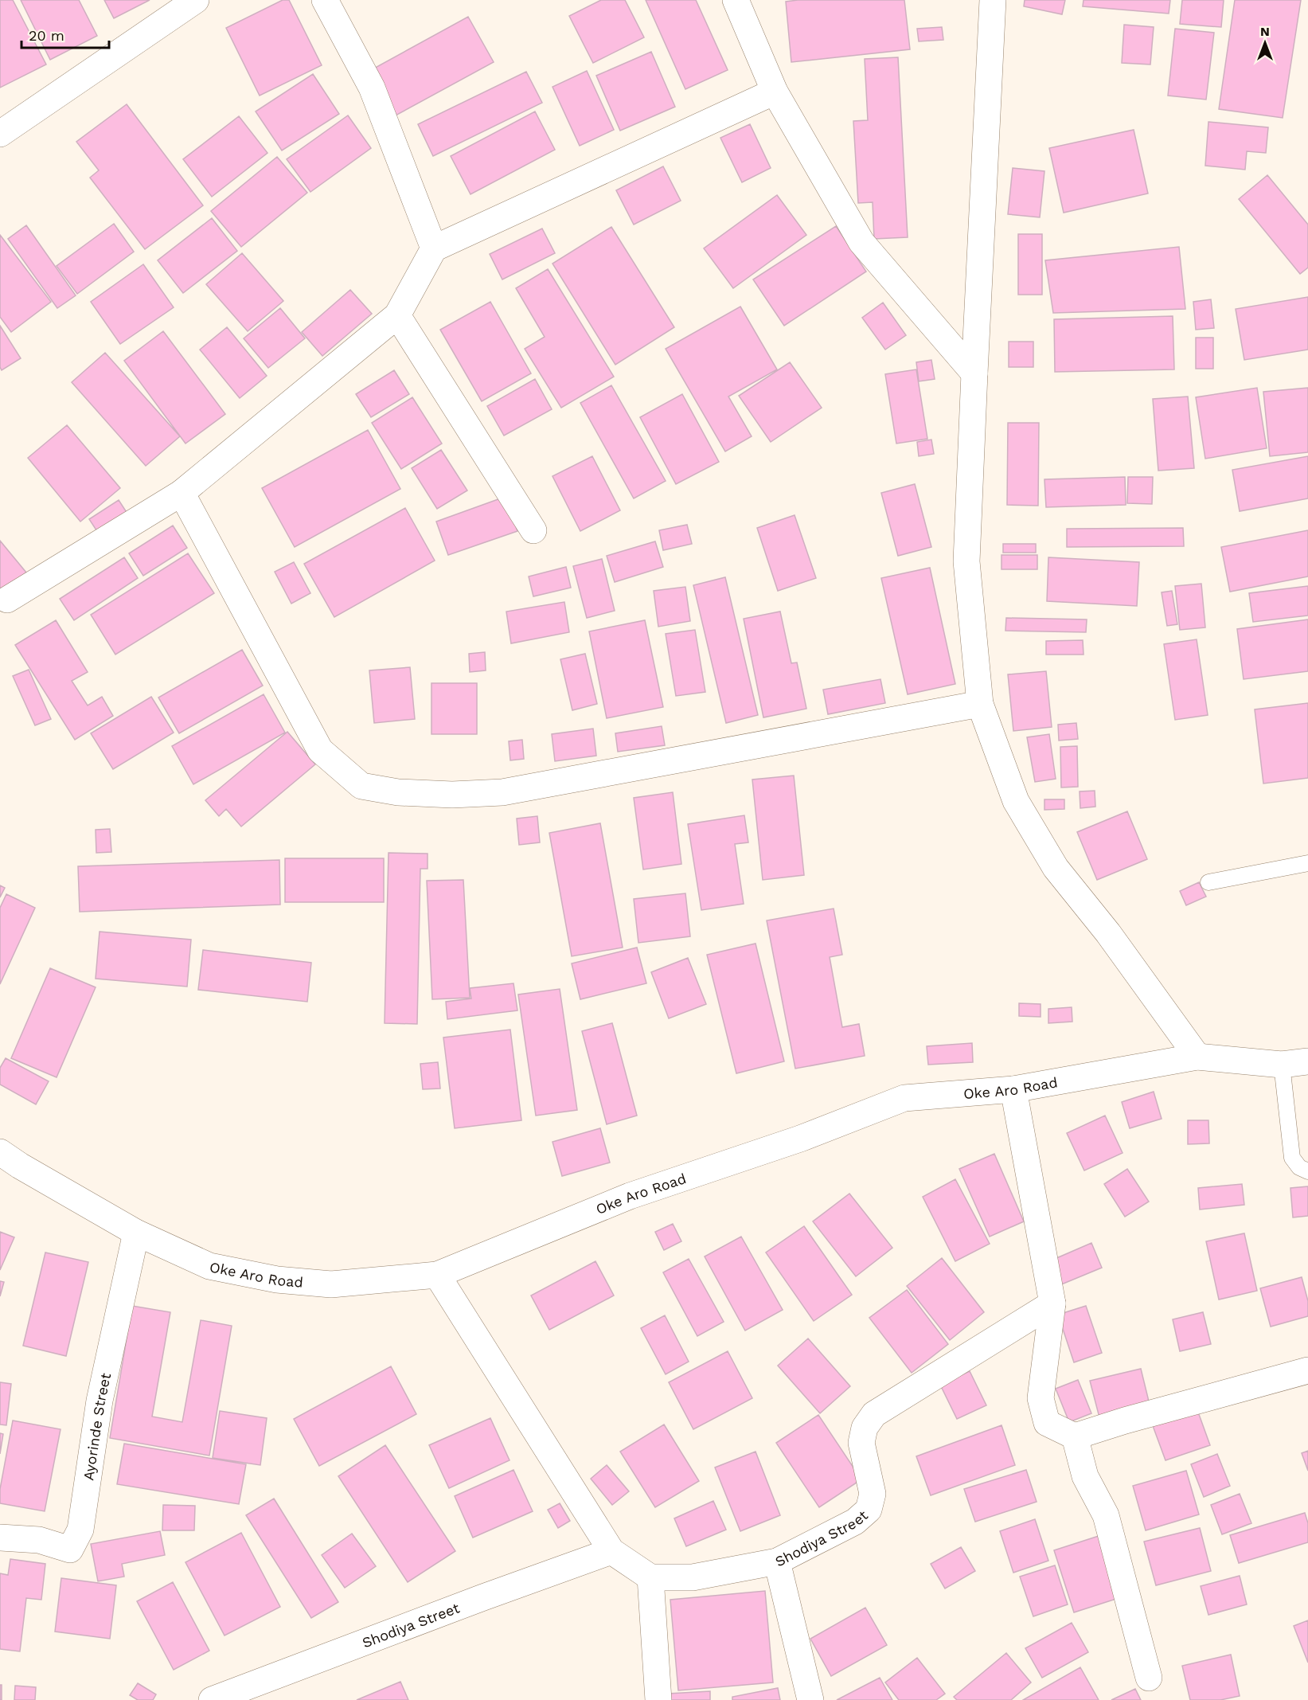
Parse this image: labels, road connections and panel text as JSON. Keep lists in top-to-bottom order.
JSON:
{
  "streets": {
    "street": ["Oke Aro Road", "Ayorinde Street", "Shodiya Street"]
  },
  "crossings": [
    ["Oke Aro Road", "Ayorinde Street"]
  ],
  "scale_bar": "20 m",
  "north": "top"
}
